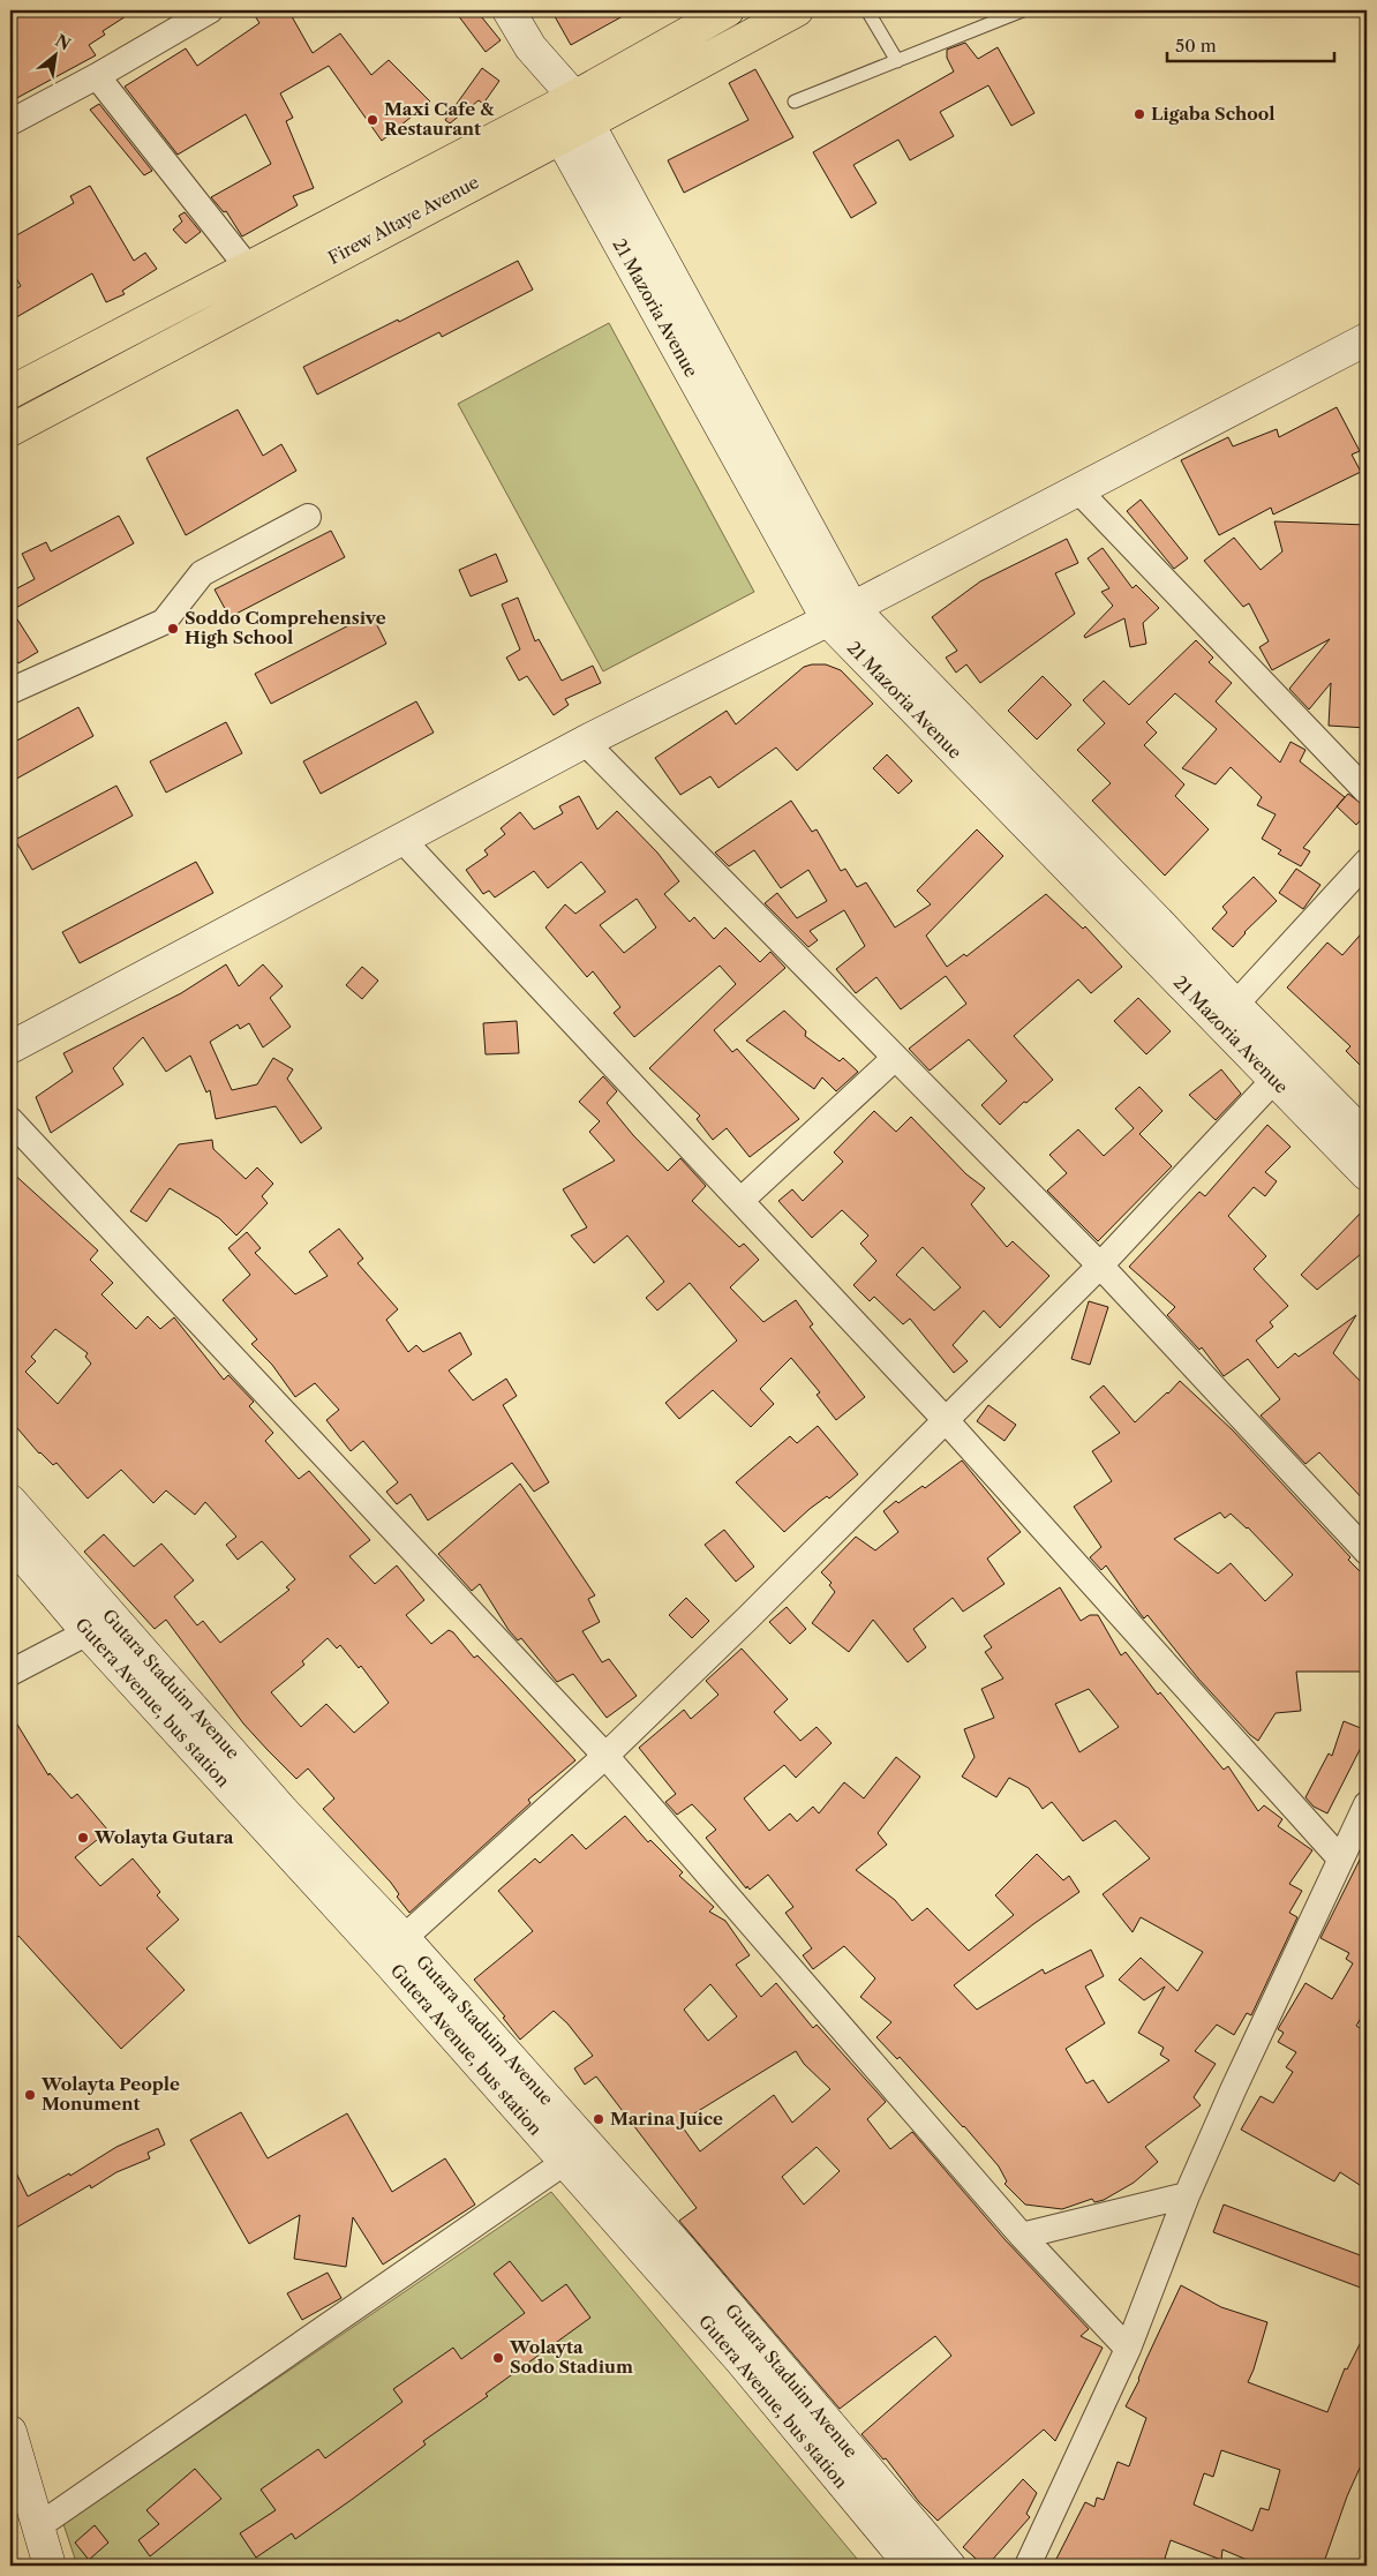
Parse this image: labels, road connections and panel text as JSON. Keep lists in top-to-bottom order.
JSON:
{
  "streets": {
    "highway": ["Firew Altaye Avenue"],
    "main road": ["21 Mazoria Avenue", "Gutara Staduim Avenue", "Gutera Avenue, bus station"]
  },
  "crossings": [
    ["Firew Altaye Avenue", "21 Mazoria Avenue"],
    ["Gutara Staduim Avenue", "Gutera Avenue, bus station"]
  ],
  "places": [
    "Ligaba School",
    "Maxi Cafe & Restaurant",
    "Soddo Comprehensive High School",
    "Wolayta Gutara",
    "Wolayta People Monument",
    "Marina Juice",
    "Wolayta Sodo Stadium"
  ],
  "scale_bar": "50 m",
  "north": "top right"
}
